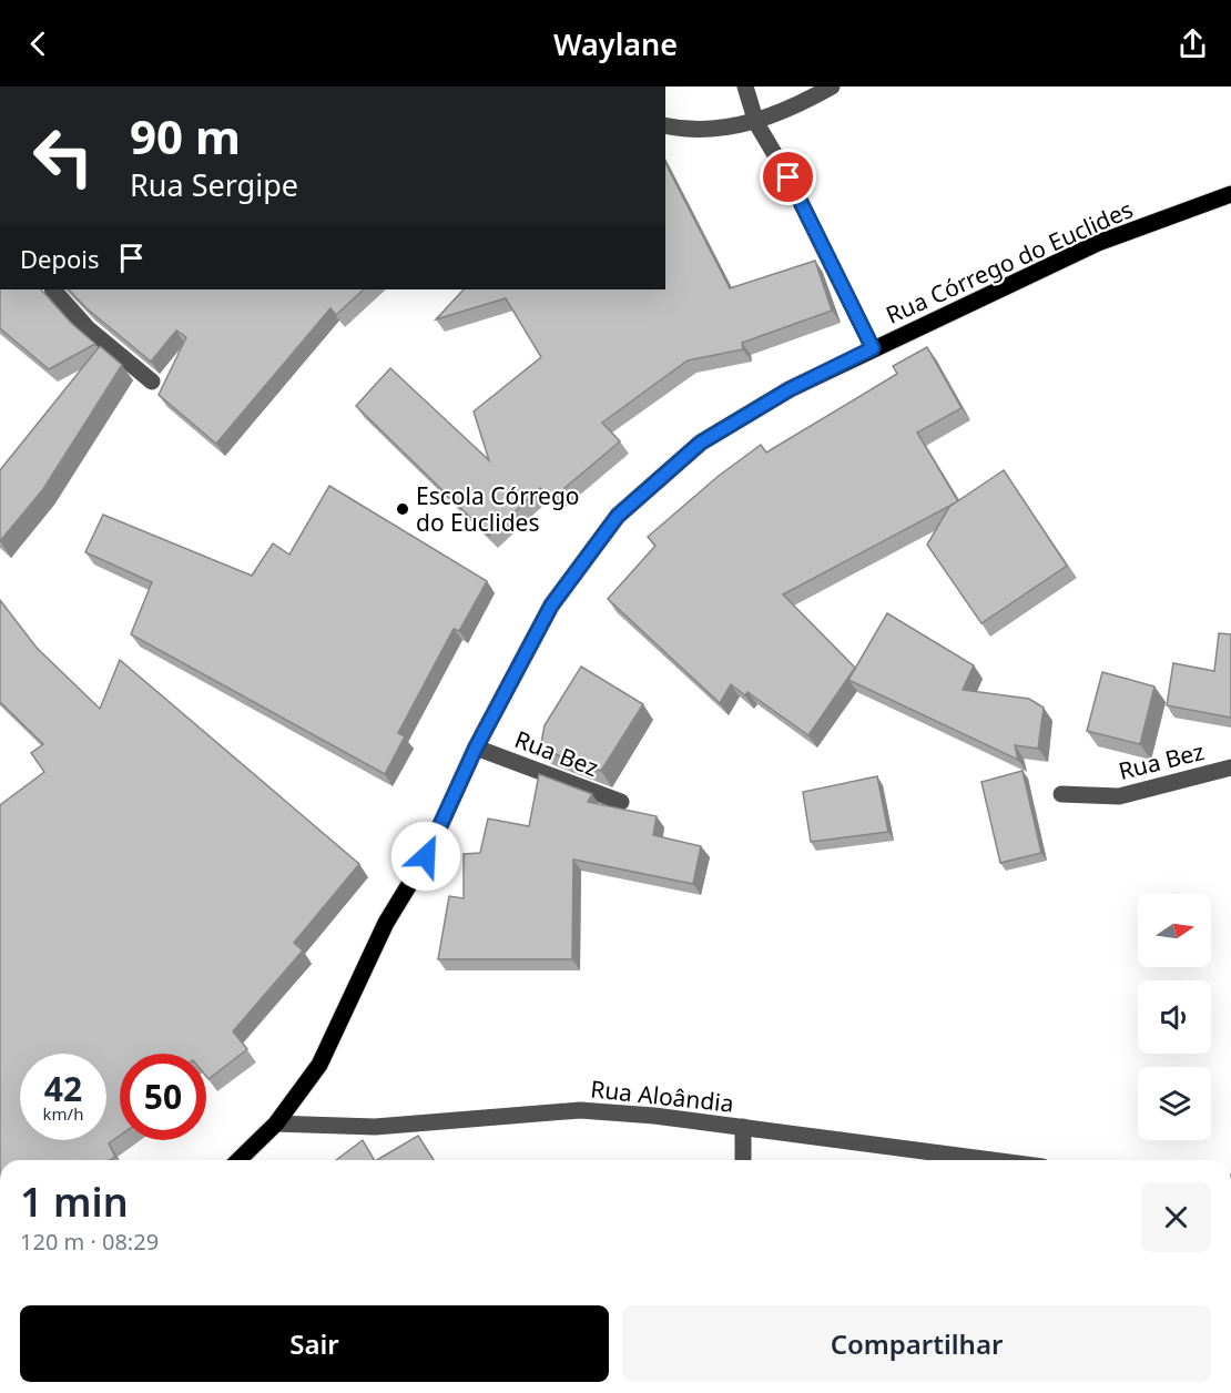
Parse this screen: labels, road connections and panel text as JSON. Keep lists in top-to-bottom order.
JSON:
{
  "streets": {
    "main road": ["Rua Córrego do Euclides"],
    "street": ["Rua Bez", "Rua Aloândia"]
  },
  "crossings": [
    ["Rua Córrego do Euclides", "Rua Bez"],
    ["Rua Córrego do Euclides", "Rua Aloândia"]
  ],
  "places": ["Escola Córrego do Euclides"],
  "north": "right",
  "page": {
    "header": "Waylane",
    "turn": ["90 m", "Rua Sergipe"],
    "then": "Depois",
    "speed": "42 km/h",
    "limit": "50",
    "heading": ["1 min", "120 m · 08:29"],
    "buttons": ["Sair", "Compartilhar"]
  }
}
